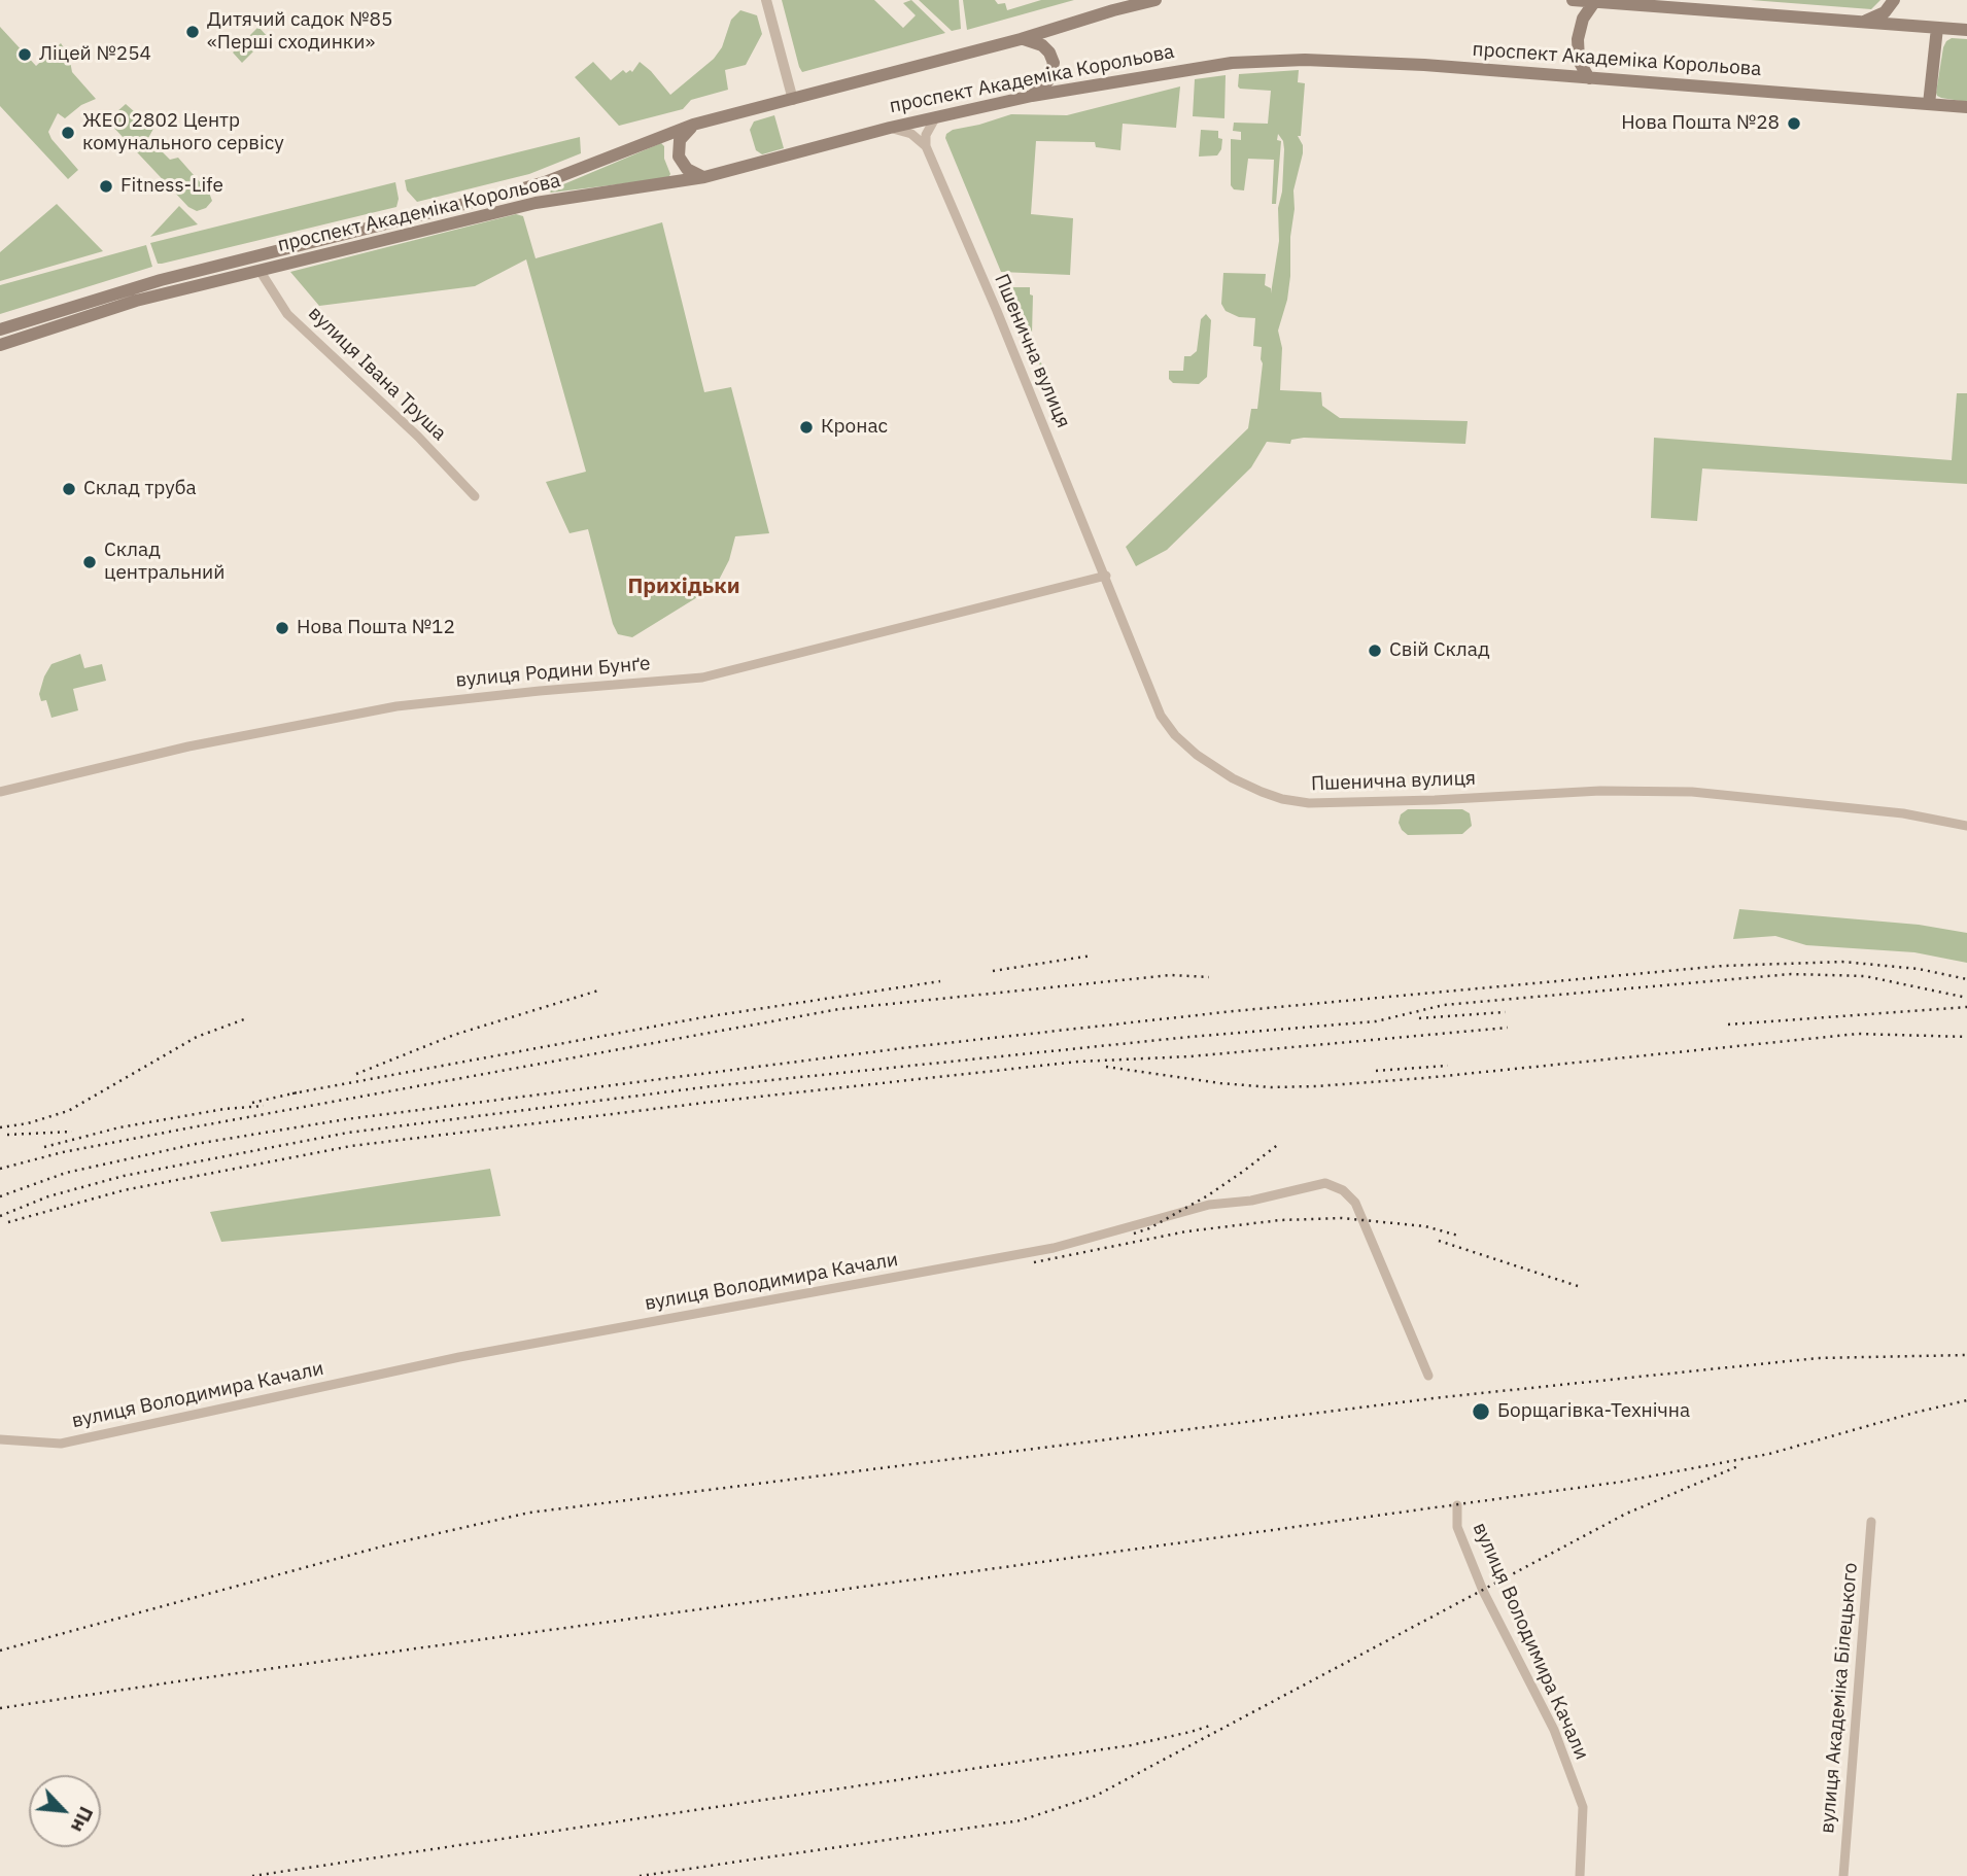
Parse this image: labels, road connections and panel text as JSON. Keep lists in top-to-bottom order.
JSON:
{
  "streets": {
    "main road": ["проспект Академіка Корольова"],
    "street": [
      "Пшенична вулиця",
      "вулиця Івана Труша",
      "вулиця Родини Бунґе",
      "вулиця Володимира Качали",
      "вулиця Академіка Білецького"
    ]
  },
  "crossings": [
    ["проспект Академіка Корольова", "вулиця Івана Труша"],
    ["Пшенична вулиця", "вулиця Родини Бунґе"]
  ],
  "districts": ["Прихідьки"],
  "places": [
    "Дитячий садок №85 «Перші сходинки»",
    "Ліцей №254",
    "Нова Пошта №28",
    "ЖЕО 2802 Центр комунального сервісу",
    "Fitness-Life",
    "Кронас",
    "Склад труба",
    "Склад центральний",
    "Нова Пошта №12",
    "Свій Склад",
    "Борщагівка-Технічна"
  ],
  "north": "bottom right"
}
